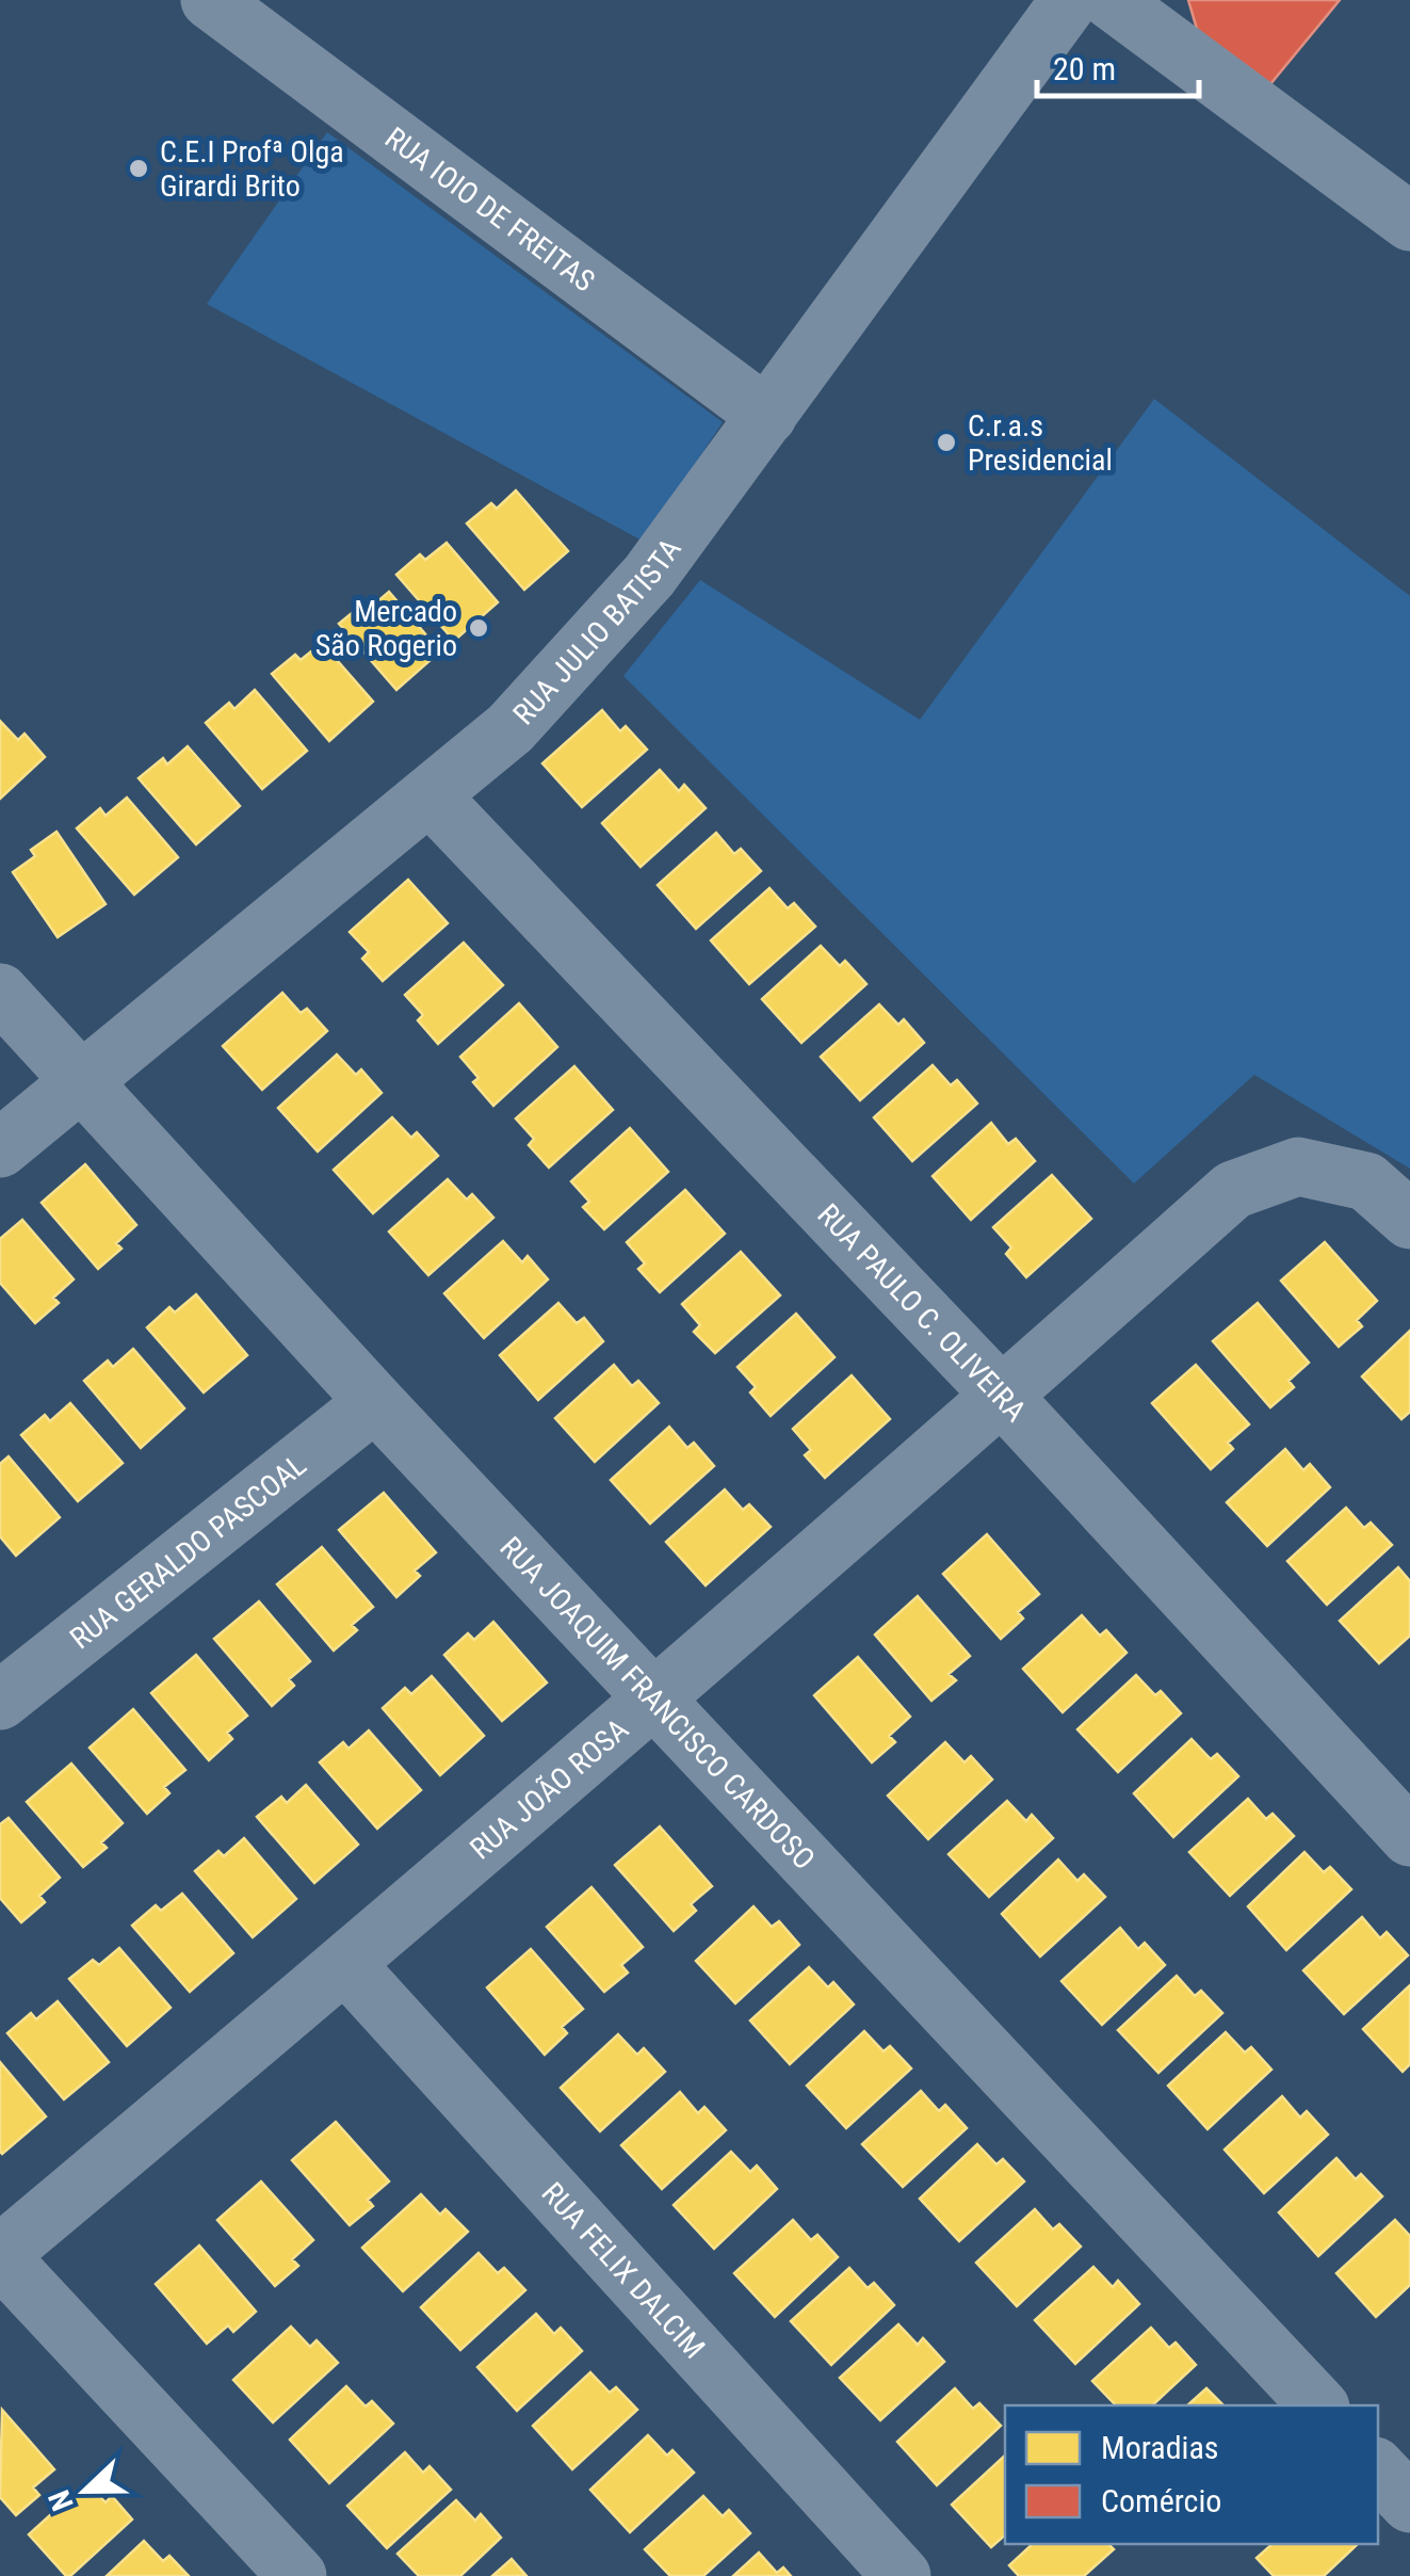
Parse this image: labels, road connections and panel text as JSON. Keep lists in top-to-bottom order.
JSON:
{
  "streets": {
    "street": [
      "RUA IOIO DE FREITAS",
      "RUA JULIO BATISTA",
      "RUA PAULO C. OLIVEIRA",
      "RUA GERALDO PASCOAL",
      "RUA JOAQUIM FRANCISCO CARDOSO",
      "RUA JOÃO ROSA",
      "RUA FELIX DALCIM"
    ]
  },
  "crossings": [
    ["RUA IOIO DE FREITAS", "RUA JULIO BATISTA"],
    ["RUA JULIO BATISTA", "RUA PAULO C. OLIVEIRA"],
    ["RUA JULIO BATISTA", "RUA JOAQUIM FRANCISCO CARDOSO"],
    ["RUA PAULO C. OLIVEIRA", "RUA JOÃO ROSA"],
    ["RUA GERALDO PASCOAL", "RUA JOAQUIM FRANCISCO CARDOSO"],
    ["RUA JOAQUIM FRANCISCO CARDOSO", "RUA JOÃO ROSA"],
    ["RUA JOÃO ROSA", "RUA FELIX DALCIM"]
  ],
  "places": ["C.E.I Profª Olga Girardi Brito", "C.r.a.s Presidencial", "Mercado São Rogerio"],
  "legend": ["Moradias", "Comércio"],
  "scale_bar": "20 m",
  "north": "left"
}
